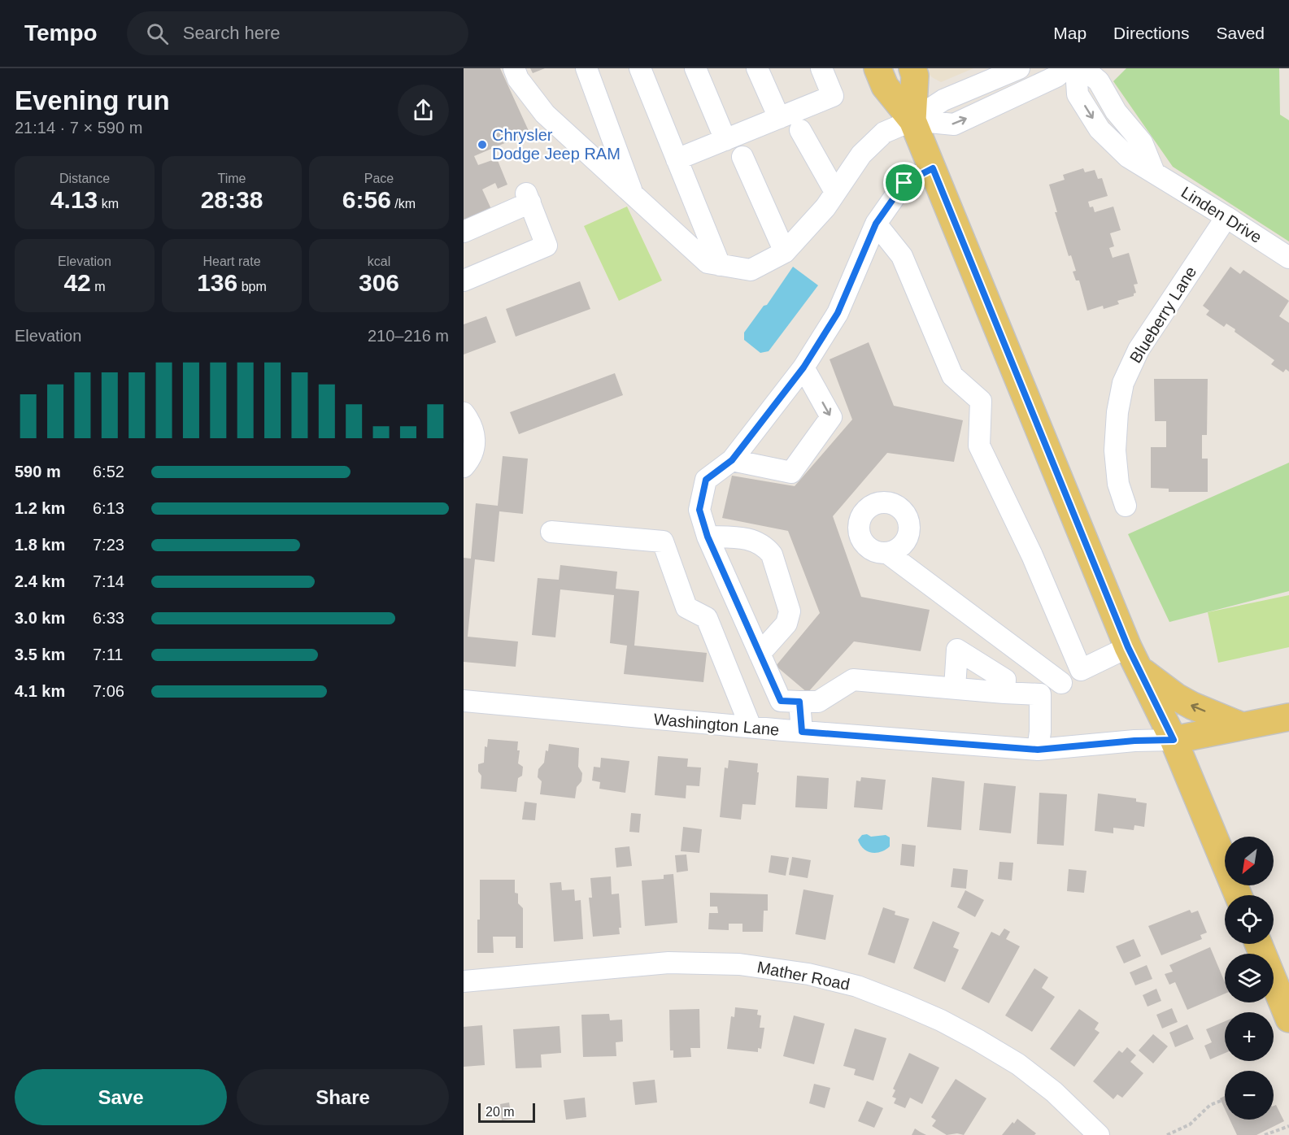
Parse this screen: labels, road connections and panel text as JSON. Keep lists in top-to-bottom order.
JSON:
{
  "streets": {
    "main road": ["Washington Lane"],
    "street": ["Linden Drive", "Blueberry Lane", "Mather Road"]
  },
  "crossings": [
    ["Linden Drive", "Blueberry Lane"]
  ],
  "places": ["Chrysler Dodge Jeep RAM"],
  "scale_bar": "20 m",
  "north": "bottom left",
  "page": {
    "header": "Tempo",
    "search": "Search here",
    "nav": ["Map", "Directions", "Saved"],
    "heading": ["Evening run", "21:14 · 7 × 590 m"],
    "stats": [
      ["Distance", "4.13 km"],
      ["Time", "28:38"],
      ["Pace", "6:56 /km"],
      ["Elevation", "42 m"],
      ["Heart rate", "136 bpm"],
      ["kcal", "306"]
    ],
    "chart": ["Elevation", "210–216 m"],
    "list": [
      {
        "name": "590 m",
        "note": "6:52"
      },
      {
        "name": "1.2 km",
        "note": "6:13"
      },
      {
        "name": "1.8 km",
        "note": "7:23"
      },
      {
        "name": "2.4 km",
        "note": "7:14"
      },
      {
        "name": "3.0 km",
        "note": "6:33"
      },
      {
        "name": "3.5 km",
        "note": "7:11"
      },
      {
        "name": "4.1 km",
        "note": "7:06"
      }
    ],
    "map_buttons": ["+", "−"],
    "buttons": ["Save", "Share"],
    "scale": "20 m"
  }
}
